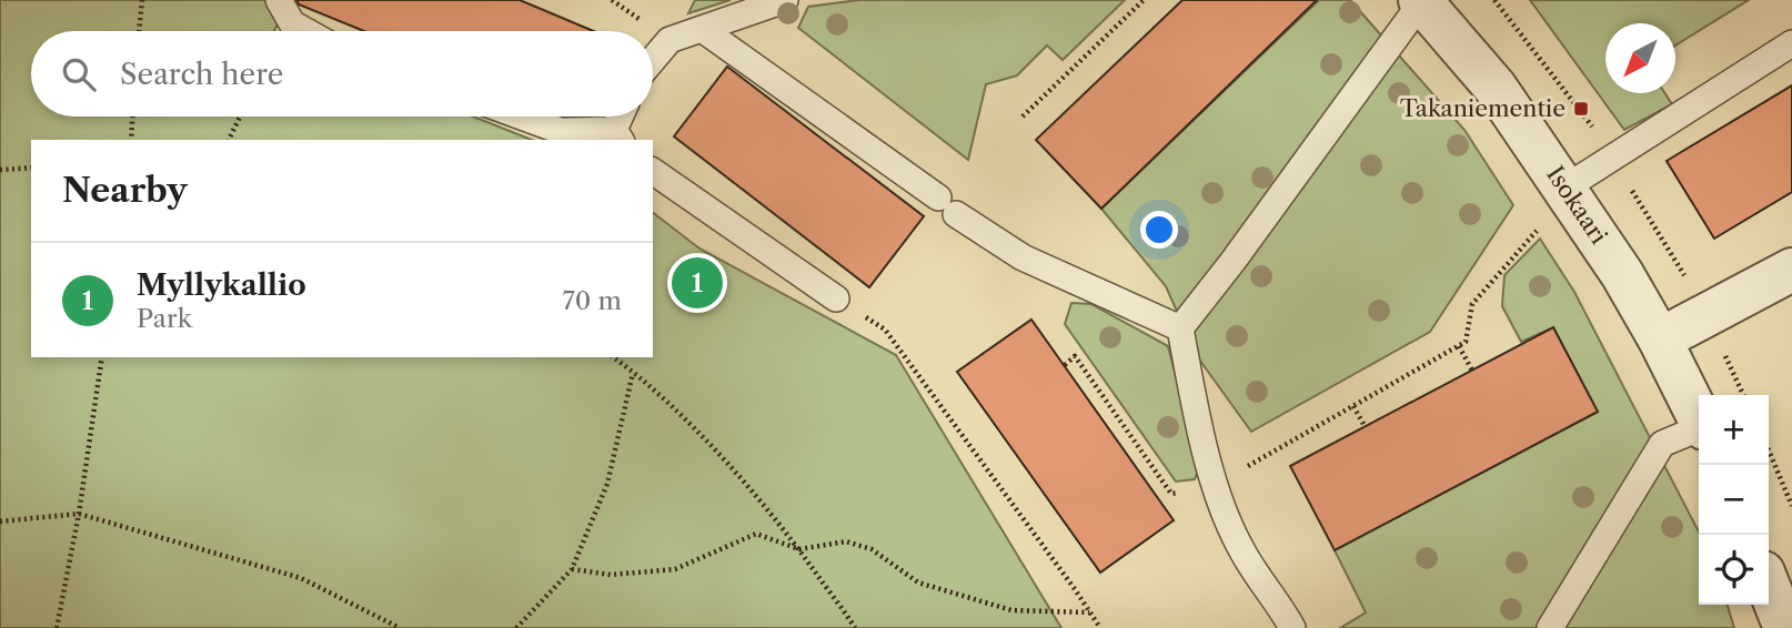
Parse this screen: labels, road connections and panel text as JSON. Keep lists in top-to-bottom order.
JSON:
{
  "streets": {
    "street": ["Isokaari"]
  },
  "places": {
    "transit": ["Takaniementie"]
  },
  "north": "bottom left",
  "page": {
    "search": "Search here",
    "heading": "Nearby",
    "list": [
      {
        "mark": "1",
        "name": "Myllykallio",
        "note": "Park",
        "value": "70 m"
      }
    ],
    "pins": "1",
    "map_buttons": ["+", "−"]
  }
}
